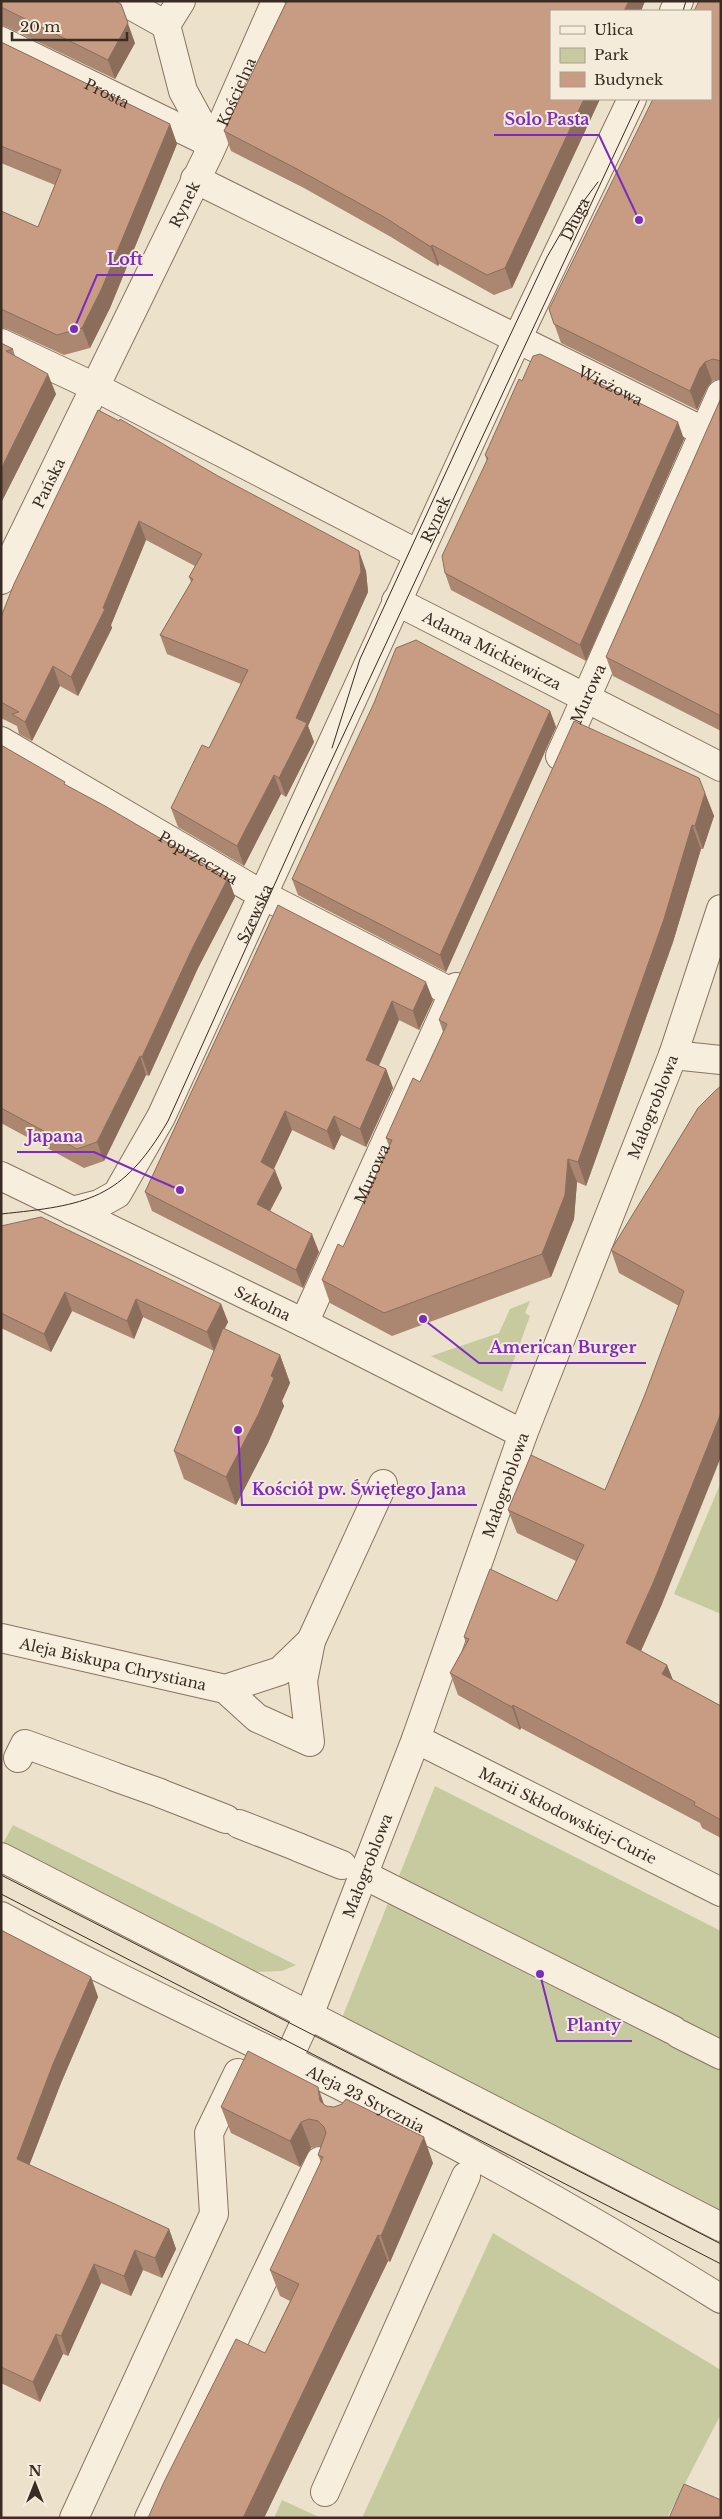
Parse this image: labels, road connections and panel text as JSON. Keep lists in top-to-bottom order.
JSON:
{
  "streets": {
    "street": [
      "Kościelna",
      "Prosta",
      "Rynek",
      "Długa",
      "Wieżowa",
      "Pańska",
      "Adama Mickiewicza",
      "Murowa",
      "Poprzeczna",
      "Szewska",
      "Małogroblowa",
      "Szkolna",
      "Aleja Biskupa Chrystiana",
      "Marii Skłodowskiej-Curie",
      "Aleja 23 Stycznia"
    ]
  },
  "crossings": [
    ["Kościelna", "Prosta"],
    ["Kościelna", "Rynek"],
    ["Rynek", "Długa"],
    ["Rynek", "Wieżowa"],
    ["Rynek", "Pańska"],
    ["Rynek", "Adama Mickiewicza"],
    ["Rynek", "Szewska"],
    ["Długa", "Wieżowa"],
    ["Wieżowa", "Murowa"],
    ["Adama Mickiewicza", "Murowa"],
    ["Adama Mickiewicza", "Szewska"],
    ["Murowa", "Poprzeczna"],
    ["Murowa", "Szkolna"],
    ["Poprzeczna", "Szewska"],
    ["Szewska", "Szkolna"],
    ["Małogroblowa", "Szkolna"],
    ["Małogroblowa", "Marii Skłodowskiej-Curie"],
    ["Małogroblowa", "Aleja 23 Stycznia"]
  ],
  "places": [
    "Solo Pasta",
    "Loft",
    "Japana",
    "American Burger",
    "Kościół pw. Świętego Jana",
    "Planty"
  ],
  "legend": ["Ulica", "Park", "Budynek"],
  "scale_bar": "20 m",
  "north": "top"
}
